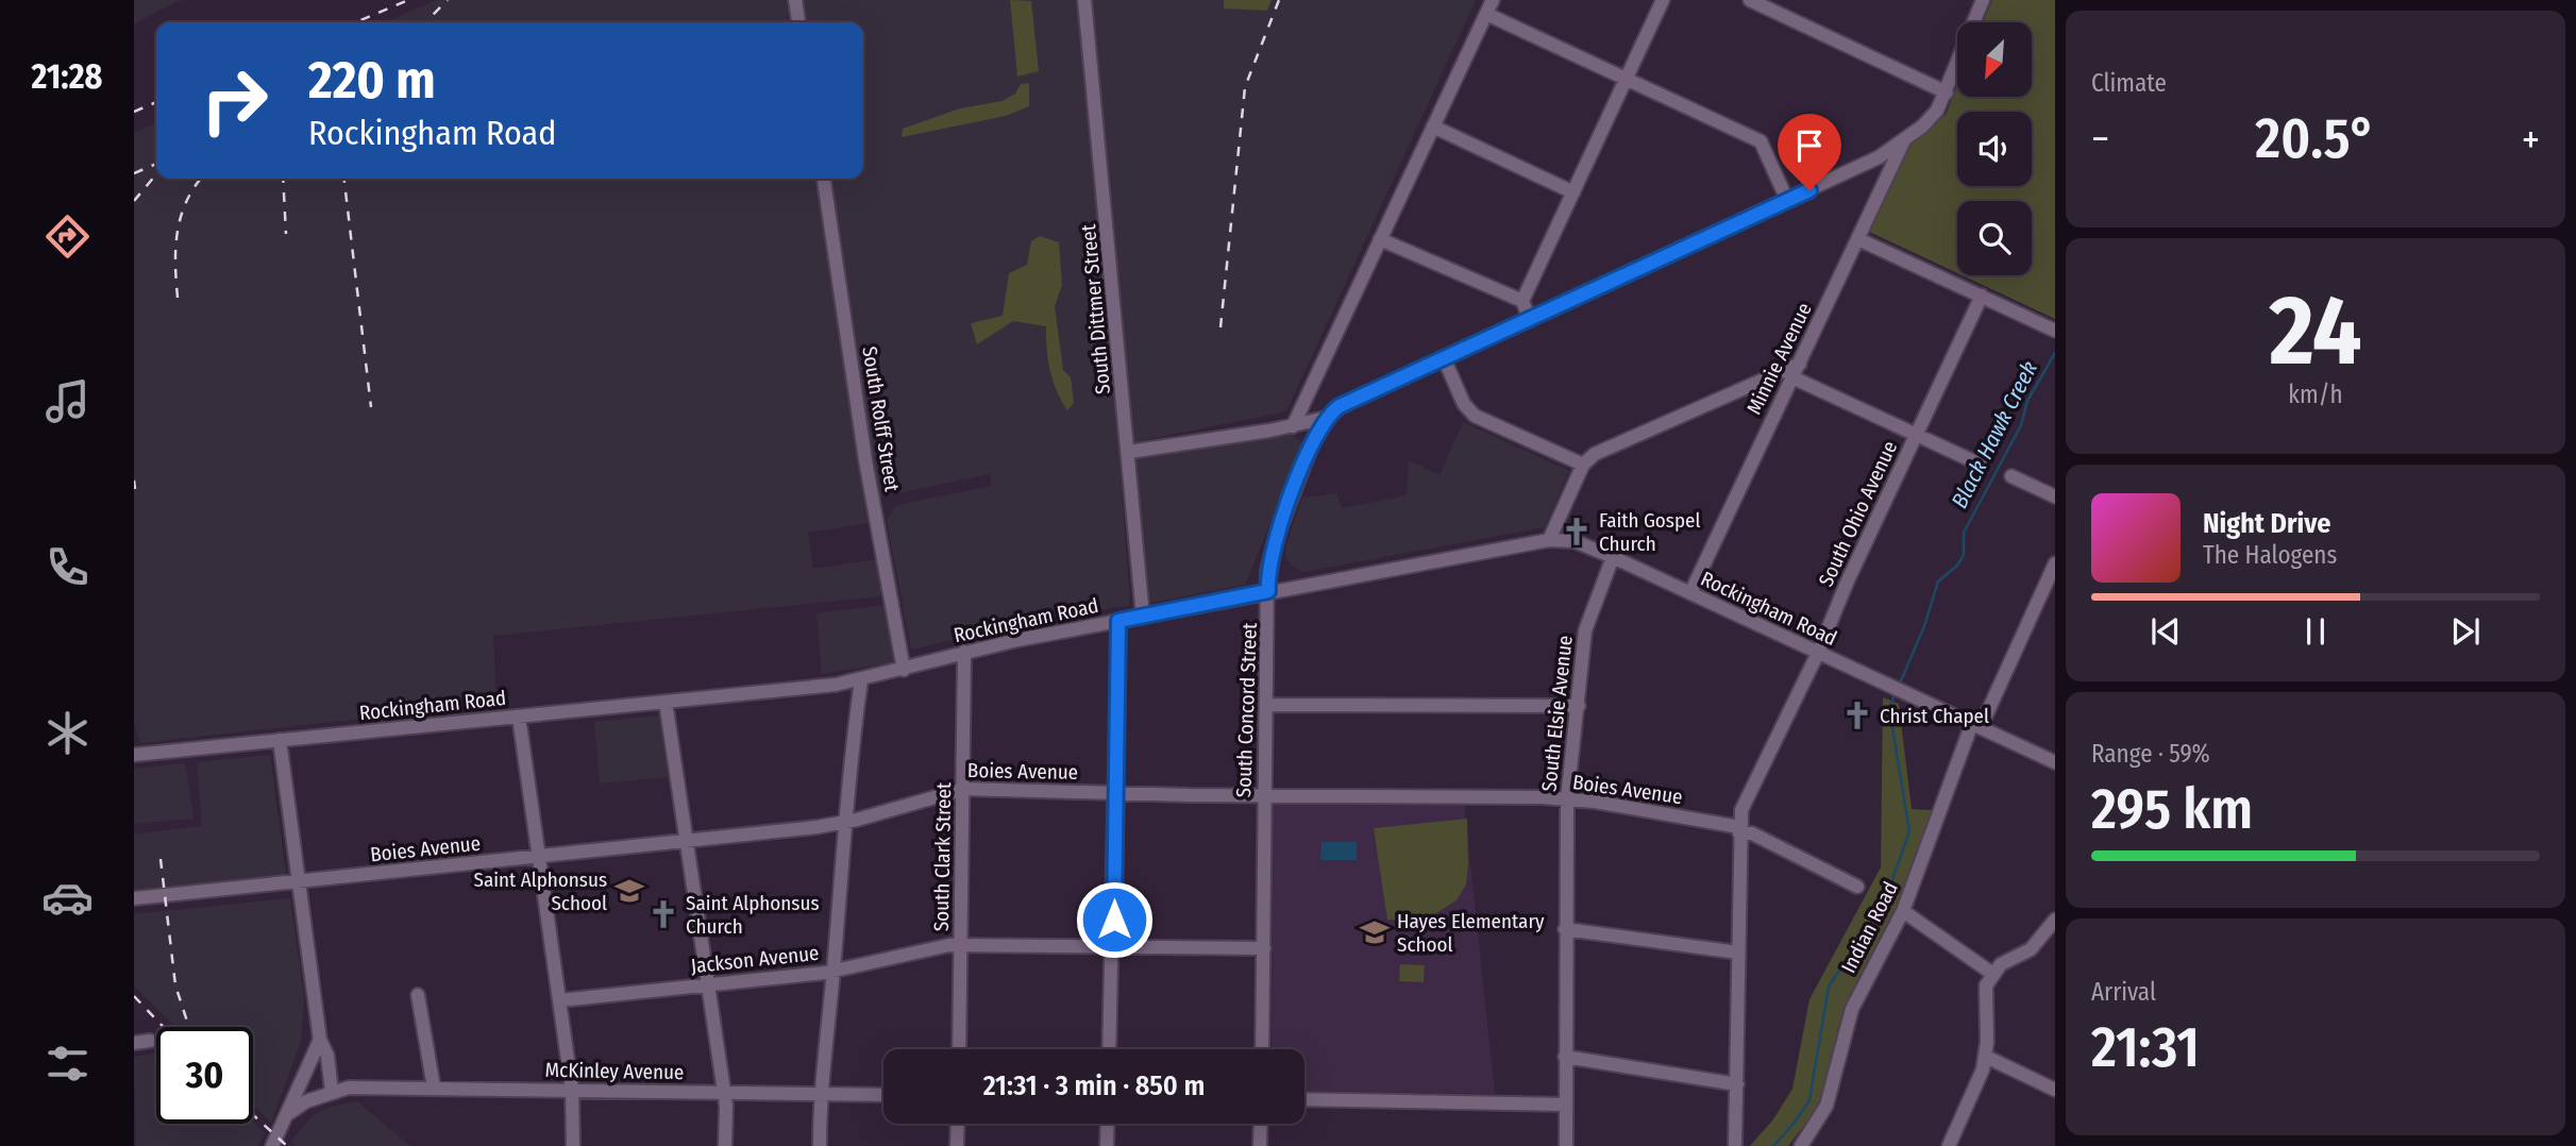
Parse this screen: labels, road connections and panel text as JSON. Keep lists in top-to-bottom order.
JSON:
{
  "streets": {
    "street": [
      "South Dittmer Street",
      "Minnie Avenue",
      "South Rolff Street",
      "South Ohio Avenue",
      "Rockingham Road",
      "South Concord Street",
      "South Elsie Avenue",
      "Boies Avenue",
      "South Clark Street",
      "Indian Road",
      "Jackson Avenue",
      "McKinley Avenue"
    ]
  },
  "crossings": [
    ["South Dittmer Street", "Rockingham Road"],
    ["Minnie Avenue", "Rockingham Road"],
    ["South Rolff Street", "Rockingham Road"],
    ["South Ohio Avenue", "Rockingham Road"],
    ["South Ohio Avenue", "Boies Avenue"],
    ["Rockingham Road", "South Concord Street"],
    ["Rockingham Road", "South Elsie Avenue"],
    ["Rockingham Road", "South Clark Street"],
    ["Rockingham Road", "Indian Road"],
    ["South Concord Street", "Boies Avenue"],
    ["South Concord Street", "Jackson Avenue"],
    ["South Elsie Avenue", "Boies Avenue"],
    ["Boies Avenue", "South Clark Street"],
    ["South Clark Street", "Jackson Avenue"]
  ],
  "water": ["Black Hawk Creek"],
  "places": {
    "church": ["Faith Gospel Church", "Christ Chapel", "Saint Alphonsus Church"],
    "school or university": ["Saint Alphonsus School", "Hayes Elementary School"]
  },
  "north": "bottom left",
  "page": {
    "tabs": "21:28",
    "tile": [
      "Climate",
      ["24", "km/h"],
      ["Range · 59%", "295 km"],
      ["Arrival", "21:31"]
    ],
    "turn": ["220 m", "Rockingham Road"],
    "heat": ["−", "20.5°", "+"],
    "song": ["Night Drive", "The Halogens"],
    "limit": "30",
    "trip": "21:31 · 3 min · 850 m"
  }
}
